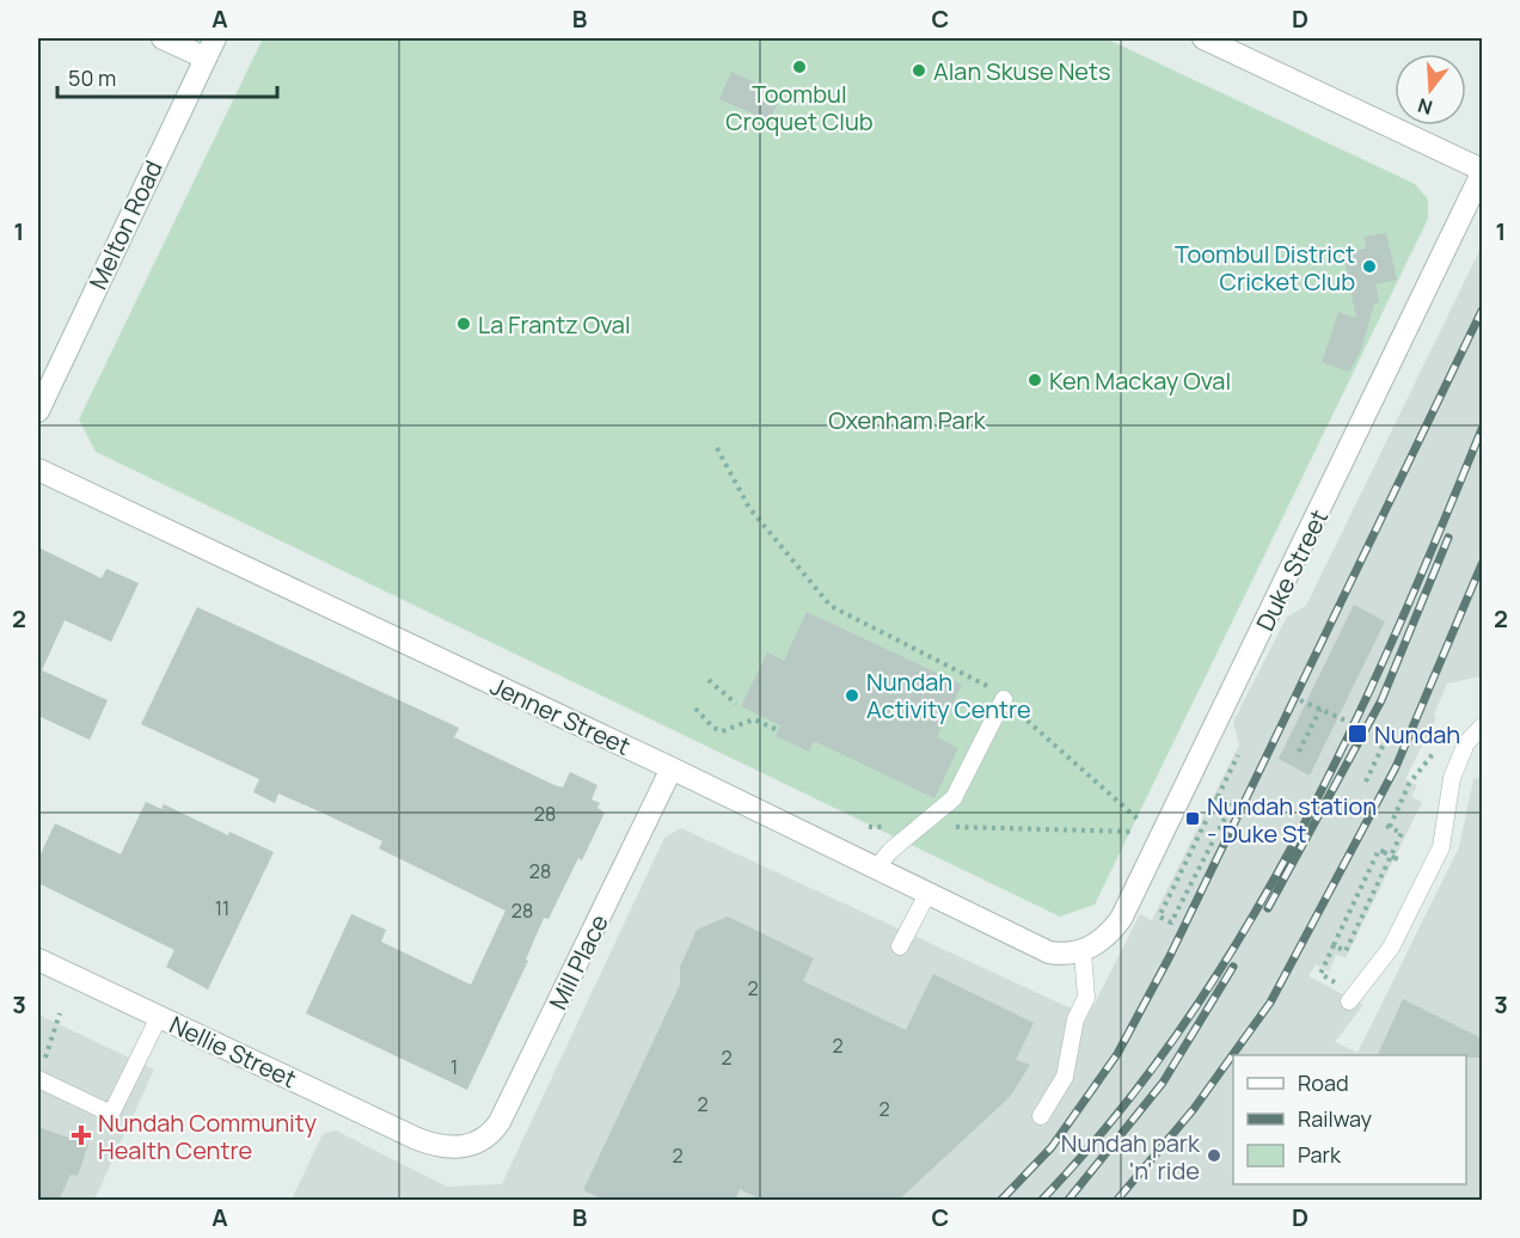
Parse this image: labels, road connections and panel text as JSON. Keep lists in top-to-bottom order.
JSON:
{
  "streets": {
    "street": [
      "Melton Road",
      "Duke Street",
      "Jenner Street",
      "Mill Place",
      "Nellie Street"
    ]
  },
  "crossings": [
    ["Duke Street", "Jenner Street"],
    ["Jenner Street", "Mill Place"],
    ["Mill Place", "Nellie Street"]
  ],
  "parks": ["Oxenham Park"],
  "places": {
    "other": [
      "Toombul Croquet Club",
      "Alan Skuse Nets",
      "Toombul District Cricket Club",
      "La Frantz Oval",
      "Ken Mackay Oval",
      "Nundah Activity Centre",
      "Nundah park 'n' ride"
    ],
    "transit": ["Nundah", "Nundah station - Duke St"],
    "health": ["Nundah Community Health Centre"]
  },
  "house_numbers": [
    "28",
    "28",
    "11",
    "28",
    "2",
    "2",
    "2",
    "1",
    "2",
    "2",
    "2"
  ],
  "legend": ["Road", "Railway", "Park"],
  "scale_bar": "50 m",
  "north": "bottom",
  "grid": {
    "columns": [
      "A",
      "B",
      "C",
      "D"
    ],
    "rows": ["1", "2", "3"]
  }
}
